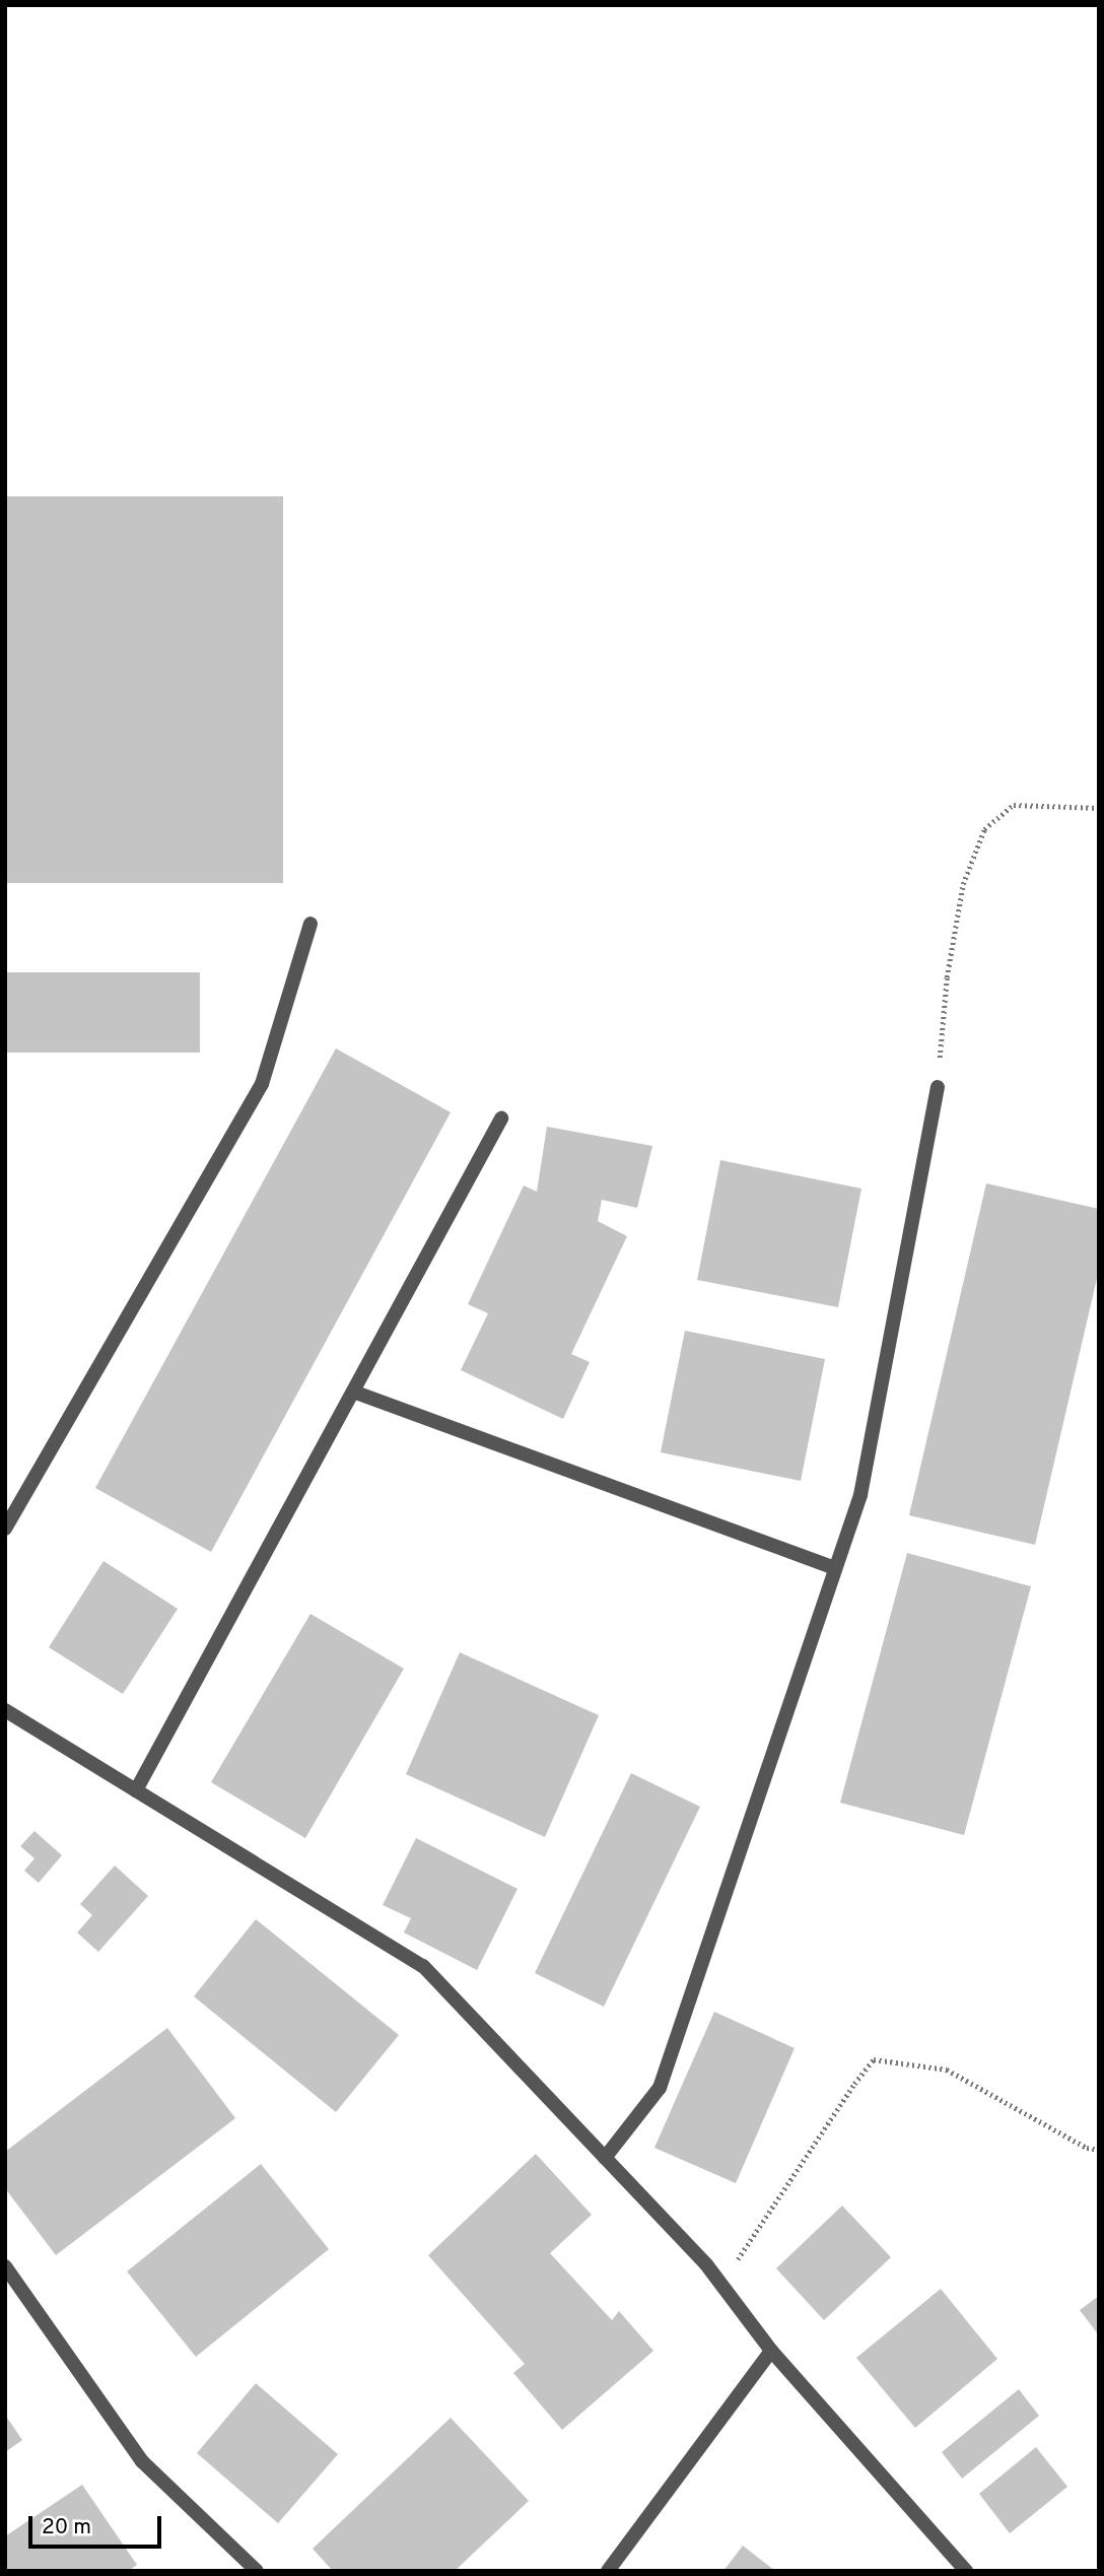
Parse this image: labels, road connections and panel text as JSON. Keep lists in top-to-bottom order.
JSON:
{
  "scale_bar": "20 m"
}
